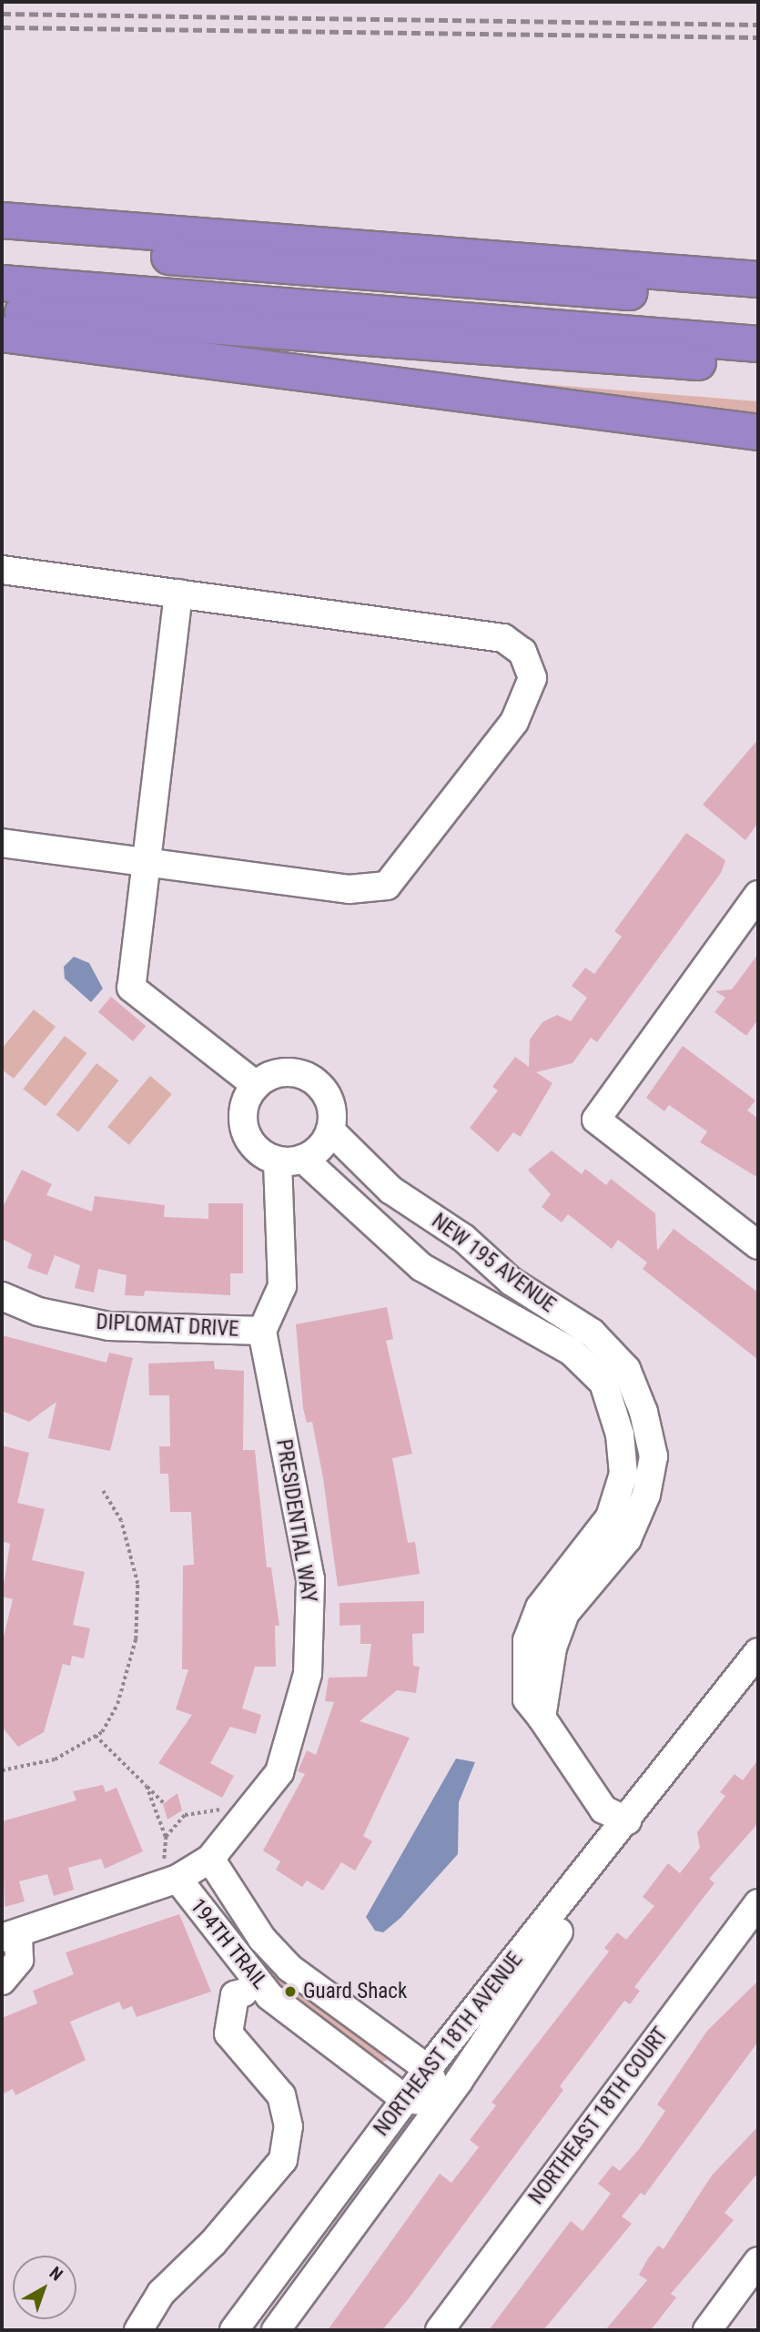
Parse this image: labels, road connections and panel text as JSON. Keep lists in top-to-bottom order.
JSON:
{
  "streets": {
    "street": [
      "NEW 195 AVENUE",
      "DIPLOMAT DRIVE",
      "PRESIDENTIAL WAY",
      "194TH TRAIL",
      "NORTHEAST 18TH AVENUE",
      "NORTHEAST 18TH COURT"
    ]
  },
  "crossings": [
    ["NEW 195 AVENUE", "NORTHEAST 18TH AVENUE"],
    ["DIPLOMAT DRIVE", "PRESIDENTIAL WAY"],
    ["PRESIDENTIAL WAY", "194TH TRAIL"],
    ["194TH TRAIL", "NORTHEAST 18TH AVENUE"]
  ],
  "places": ["Guard Shack"],
  "north": "top right"
}
